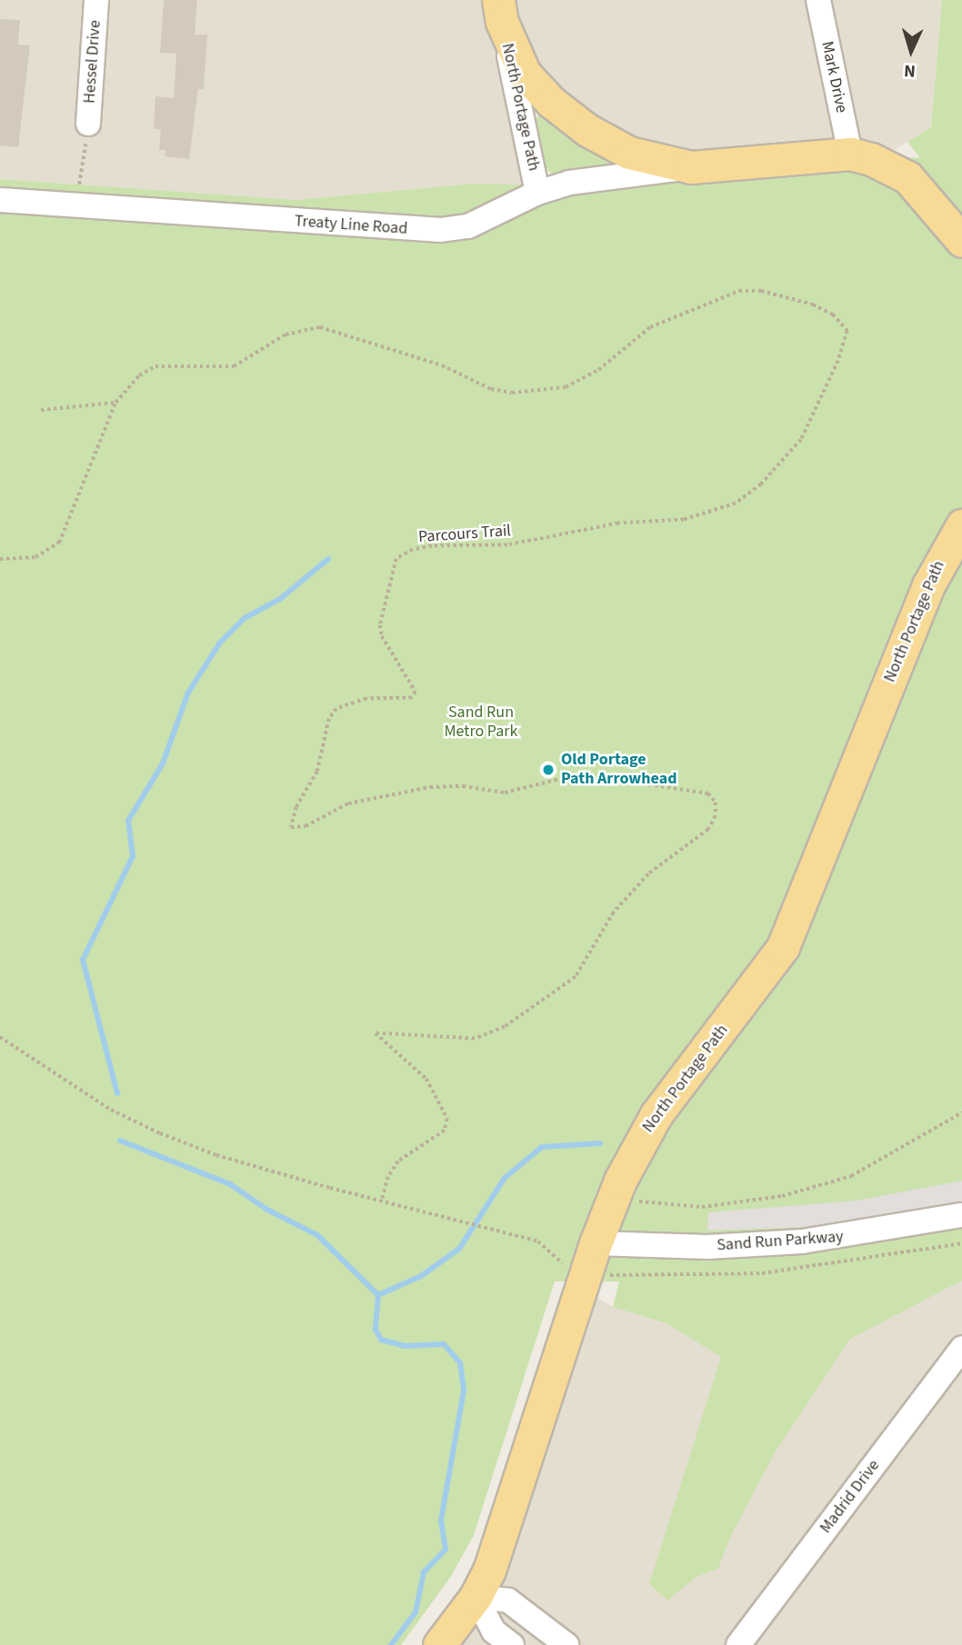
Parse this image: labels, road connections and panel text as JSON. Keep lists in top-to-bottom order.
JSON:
{
  "streets": {
    "main road": ["North Portage Path"],
    "street": [
      "Hessel Drive",
      "Mark Drive",
      "Treaty Line Road",
      "Sand Run Parkway",
      "Madrid Drive"
    ],
    "path": ["Parcours Trail"]
  },
  "crossings": [
    ["Mark Drive", "North Portage Path"],
    ["North Portage Path", "Treaty Line Road"],
    ["North Portage Path", "Sand Run Parkway"]
  ],
  "parks": ["Sand Run Metro Park"],
  "places": ["Old Portage Path Arrowhead"],
  "north": "bottom"
}
